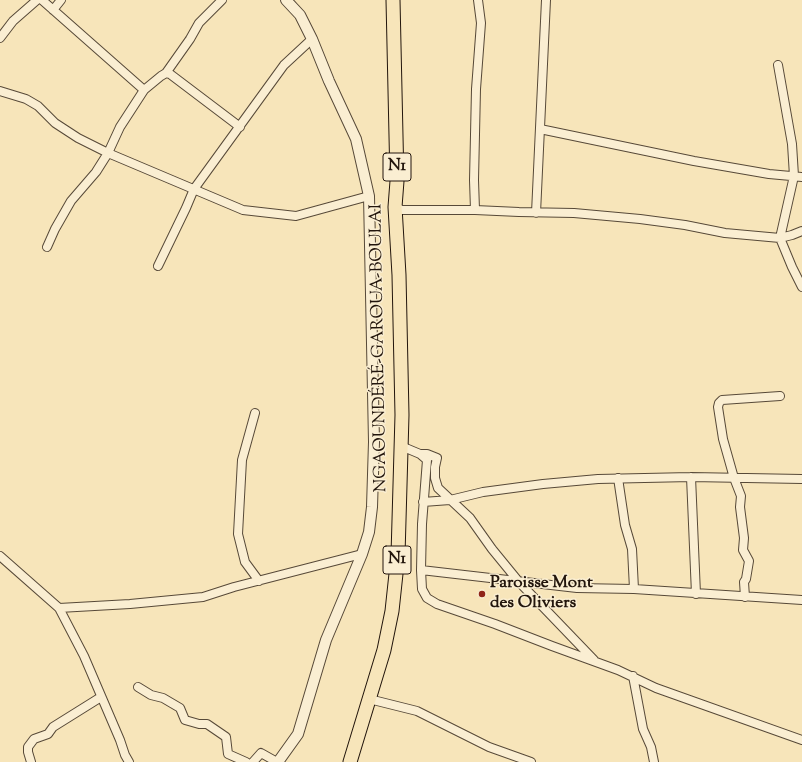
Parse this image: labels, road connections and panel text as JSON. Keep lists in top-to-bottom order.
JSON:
{
  "streets": {
    "highway": ["N1", "NGAOUNDÉRÉ-GAROUA-BOULAI"]
  },
  "places": ["Paroisse Mont des Oliviers"]
}
